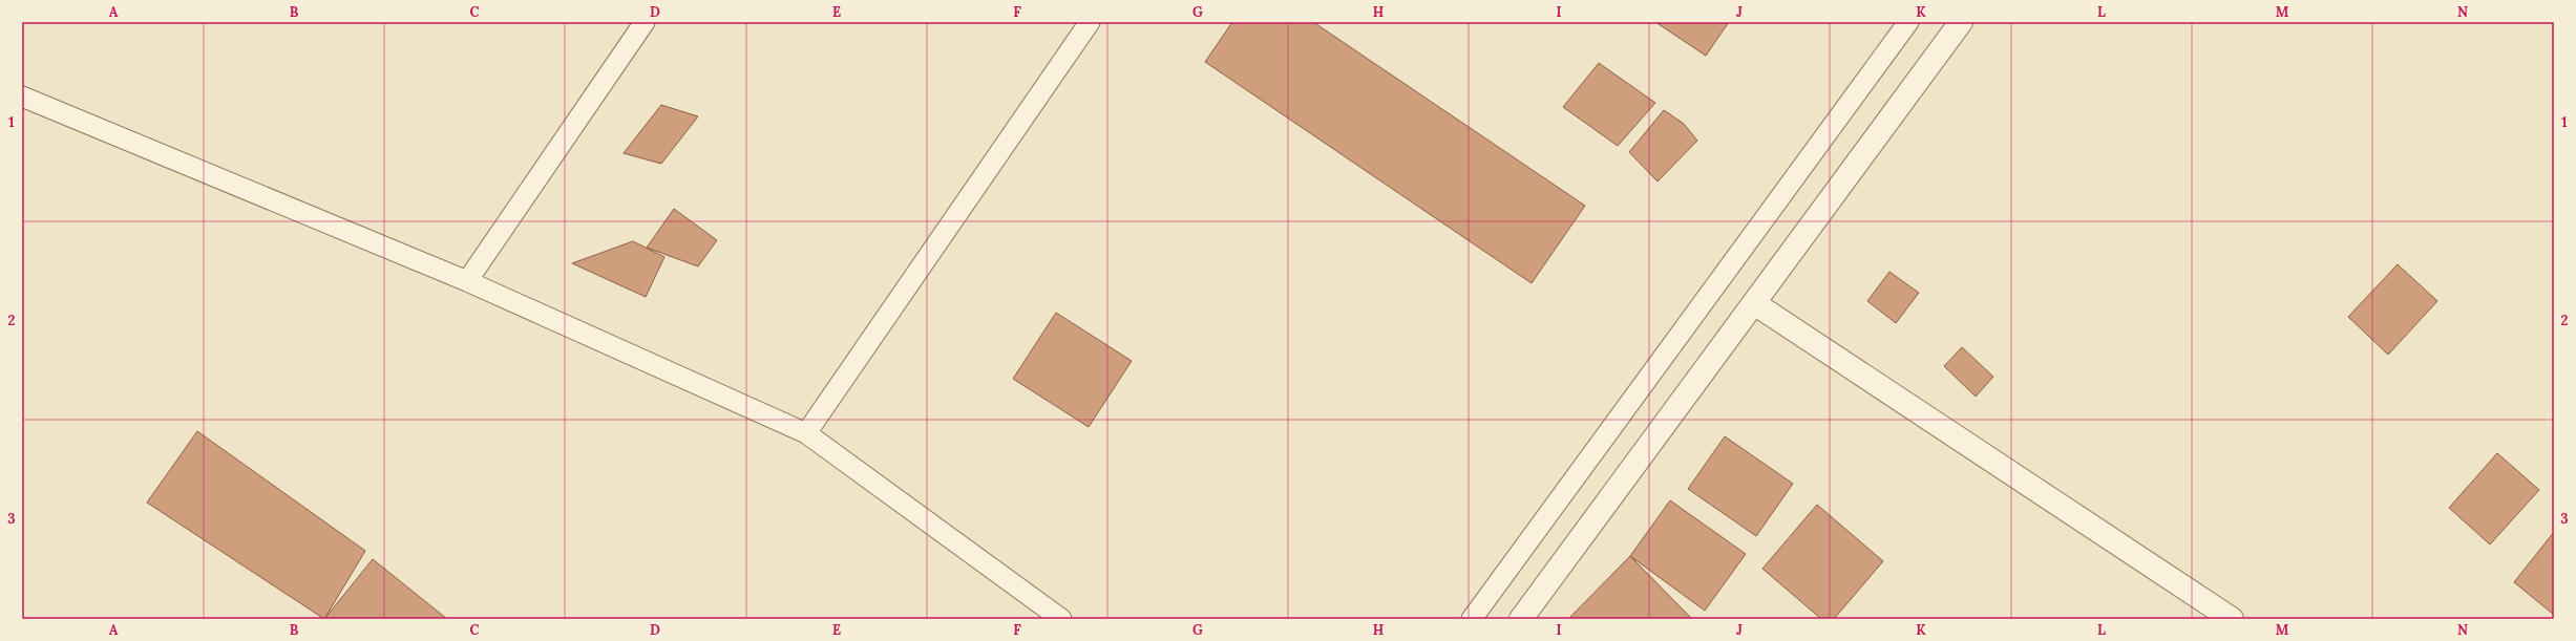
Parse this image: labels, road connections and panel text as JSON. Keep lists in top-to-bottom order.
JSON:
{
  "grid": {
    "columns": [
      "A",
      "B",
      "C",
      "D",
      "E",
      "F",
      "G",
      "H",
      "I",
      "J",
      "K",
      "L",
      "M",
      "N"
    ],
    "rows": ["1", "2", "3"]
  }
}
